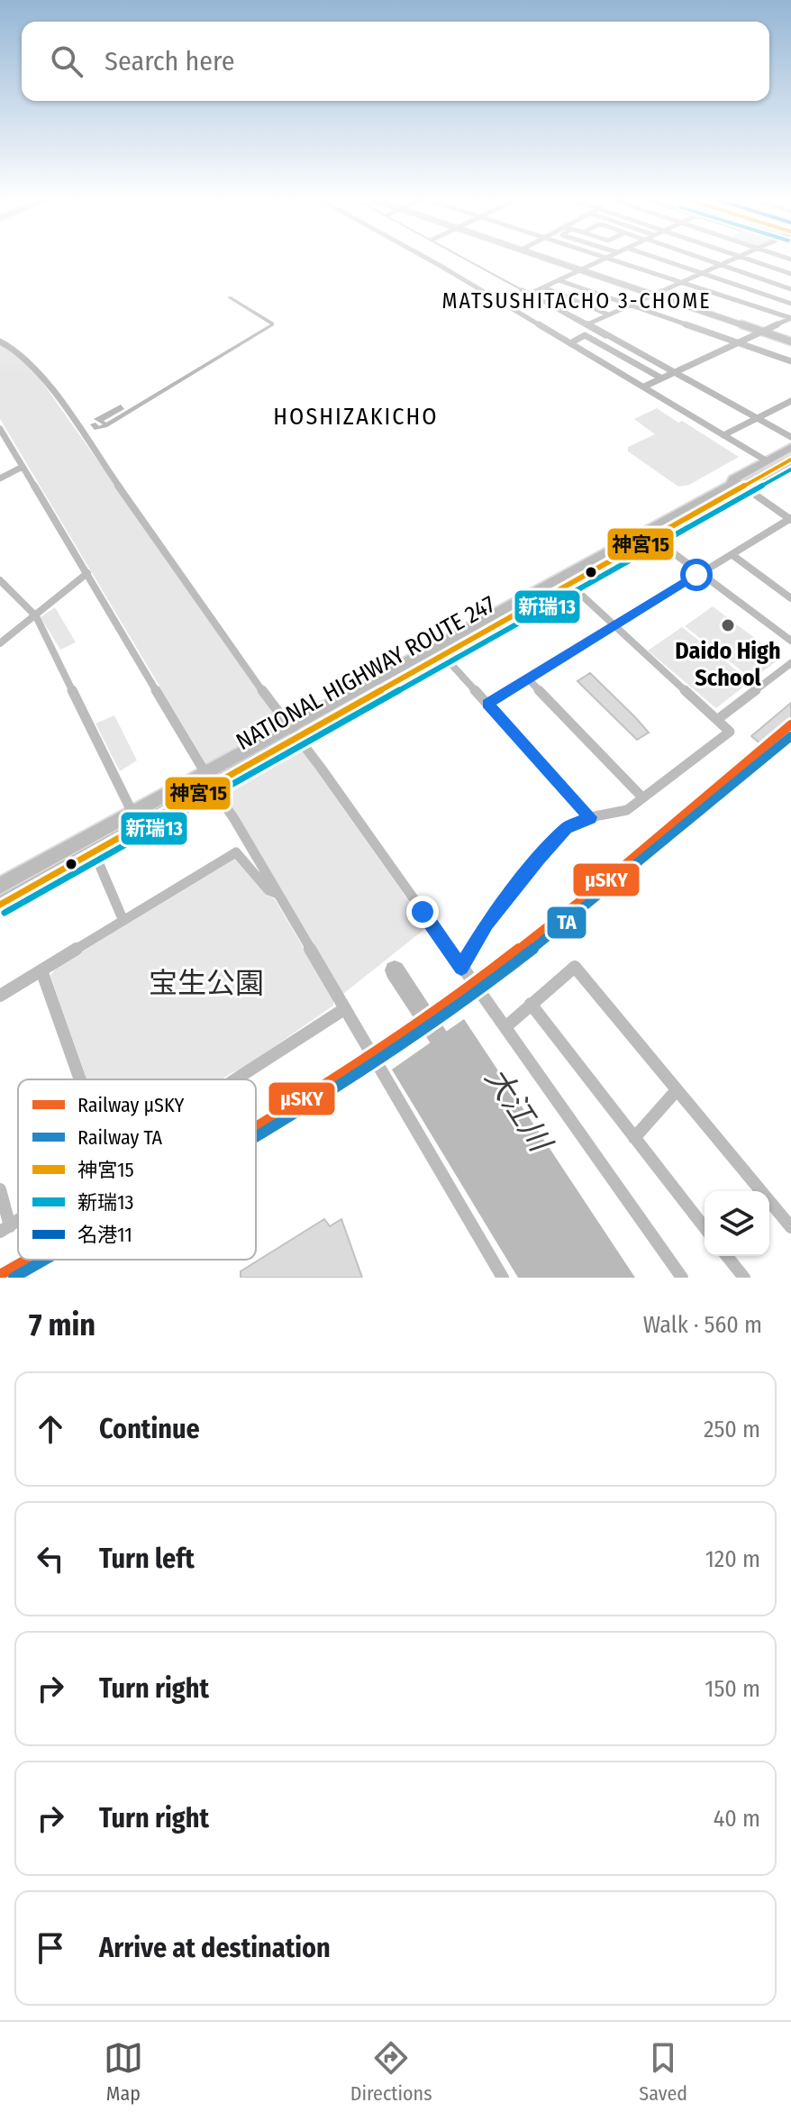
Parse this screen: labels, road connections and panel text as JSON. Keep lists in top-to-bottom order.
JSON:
{
  "streets": {
    "highway": ["NATIONAL HIGHWAY ROUTE 247"]
  },
  "districts": ["MATSUSHITACHO 3-CHOME", "HOSHIZAKICHO"],
  "water": ["大江川"],
  "parks": ["宝生公園"],
  "places": ["Daido High School"],
  "lines": [
    "transit line 神宮15",
    "transit line 新瑞13",
    "rail line μSKY",
    "rail line TA"
  ],
  "legend": [
    "Railway μSKY",
    "Railway TA",
    "神宮15",
    "新瑞13",
    "名港11"
  ],
  "page": {
    "search": "Search here",
    "heading": ["7 min", "Walk · 560 m"],
    "list": [
      ["Continue", "250 m"],
      ["Turn left", "120 m"],
      ["Turn right", "150 m"],
      ["Turn right", "40 m"],
      "Arrive at destination"
    ],
    "nav": ["Map", "Directions", "Saved"]
  }
}
